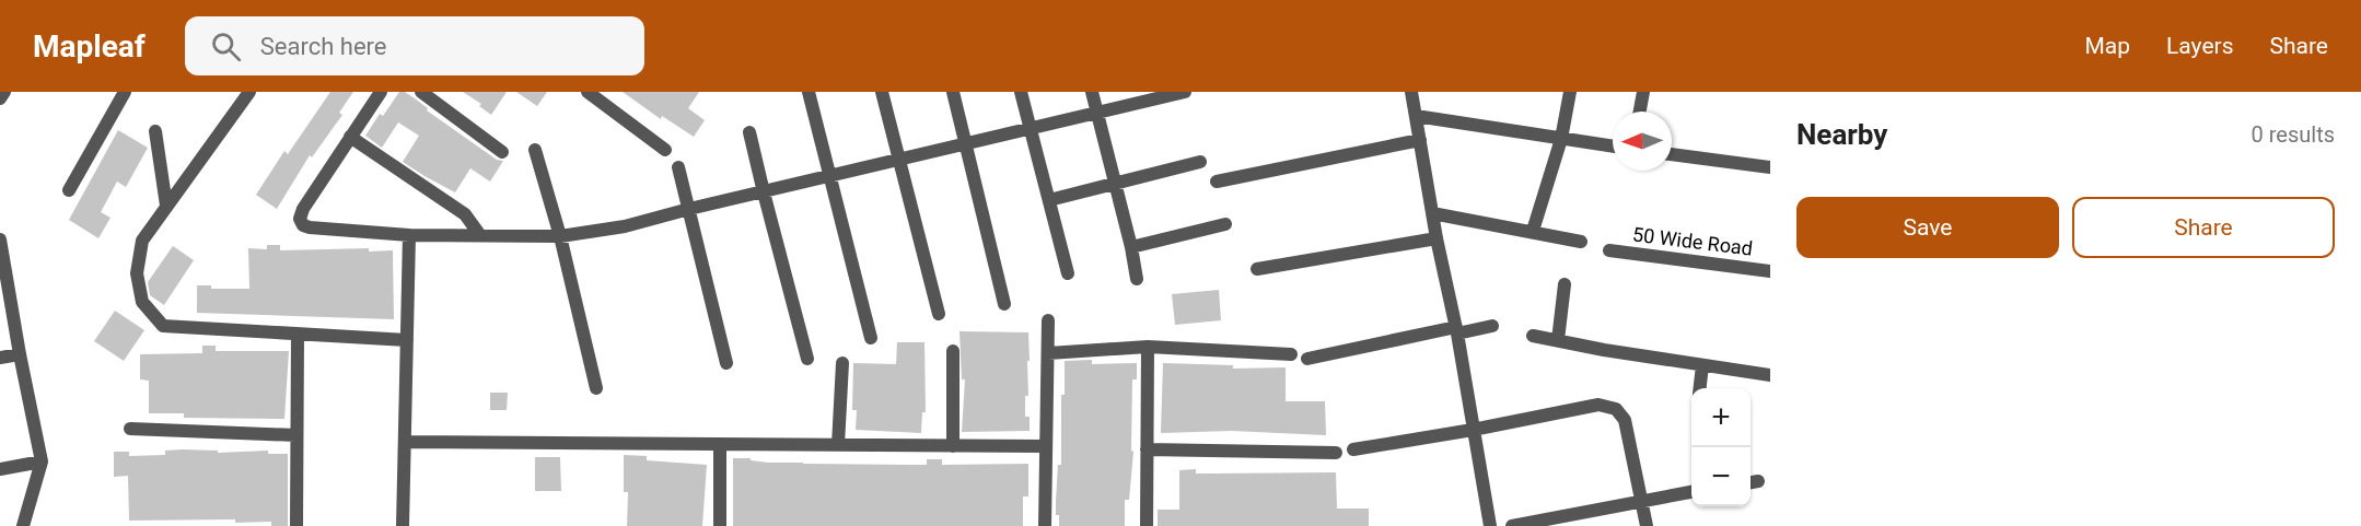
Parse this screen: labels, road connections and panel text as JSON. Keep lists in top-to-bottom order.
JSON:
{
  "streets": {
    "street": ["50 Wide Road"]
  },
  "north": "left",
  "page": {
    "header": "Mapleaf",
    "search": "Search here",
    "nav": ["Map", "Layers", "Share"],
    "heading": ["Nearby", "0 results"],
    "buttons": ["Save", "Share"],
    "map_buttons": ["+", "−"]
  }
}
